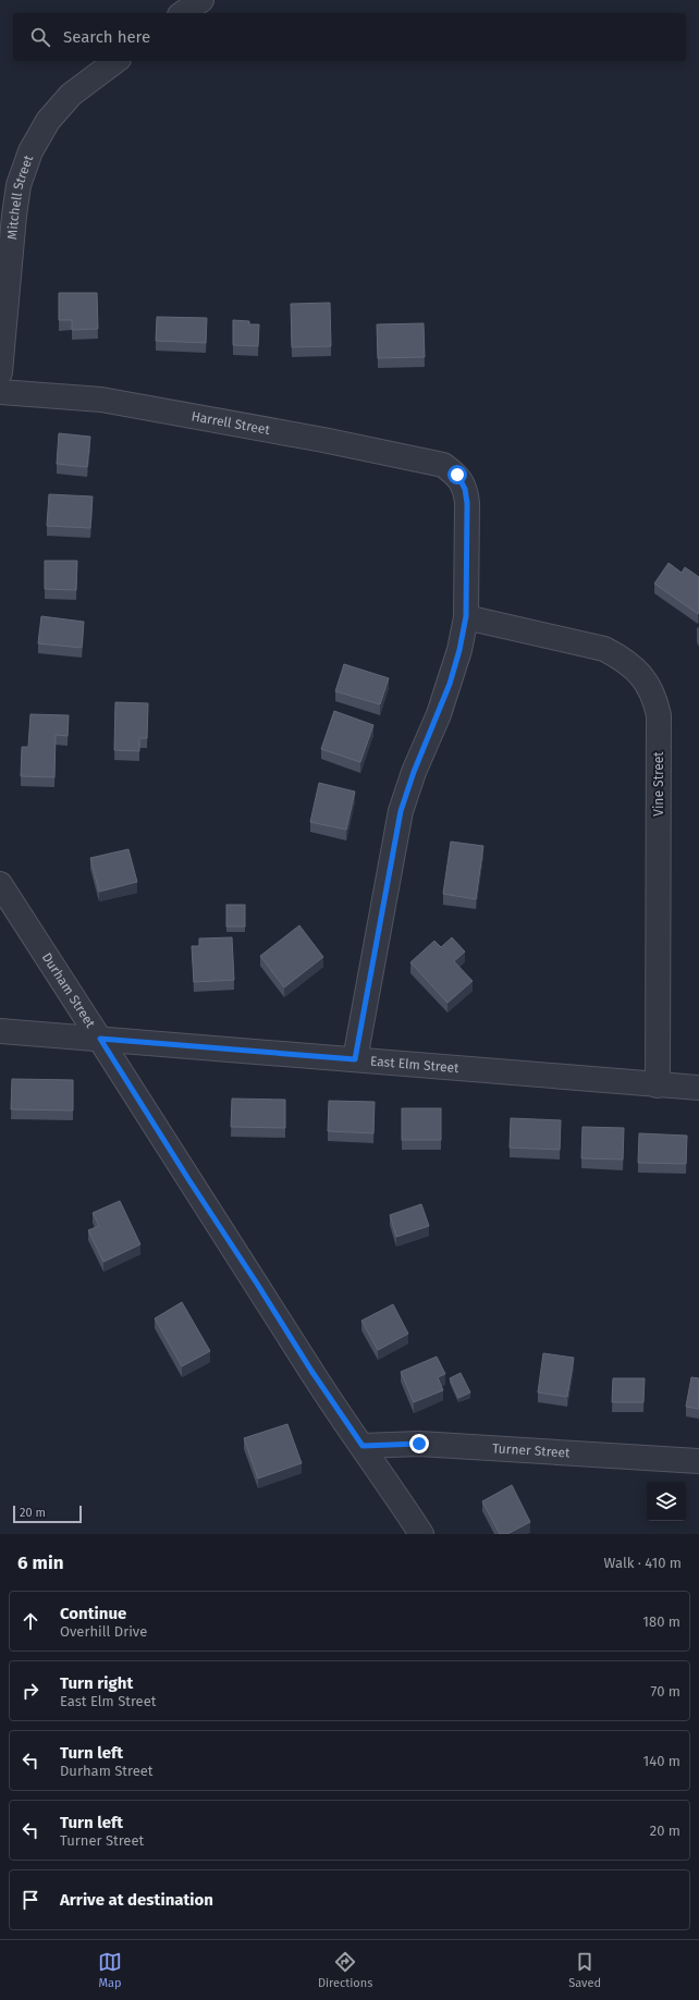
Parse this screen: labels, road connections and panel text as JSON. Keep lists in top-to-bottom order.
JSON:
{
  "streets": {
    "street": [
      "Mitchell Street",
      "Harrell Street",
      "Vine Street",
      "Durham Street",
      "East Elm Street",
      "Turner Street"
    ]
  },
  "crossings": [
    ["Harrell Street", "Vine Street"],
    ["Vine Street", "East Elm Street"],
    ["Durham Street", "East Elm Street"],
    ["Durham Street", "Turner Street"]
  ],
  "scale_bar": "20 m",
  "page": {
    "search": "Search here",
    "scale": "20 m",
    "heading": ["6 min", "Walk · 410 m"],
    "list": [
      ["Continue", "Overhill Drive", "180 m"],
      ["Turn right", "East Elm Street", "70 m"],
      ["Turn left", "Durham Street", "140 m"],
      ["Turn left", "Turner Street", "20 m"],
      "Arrive at destination"
    ],
    "nav": ["Map", "Directions", "Saved"]
  }
}
